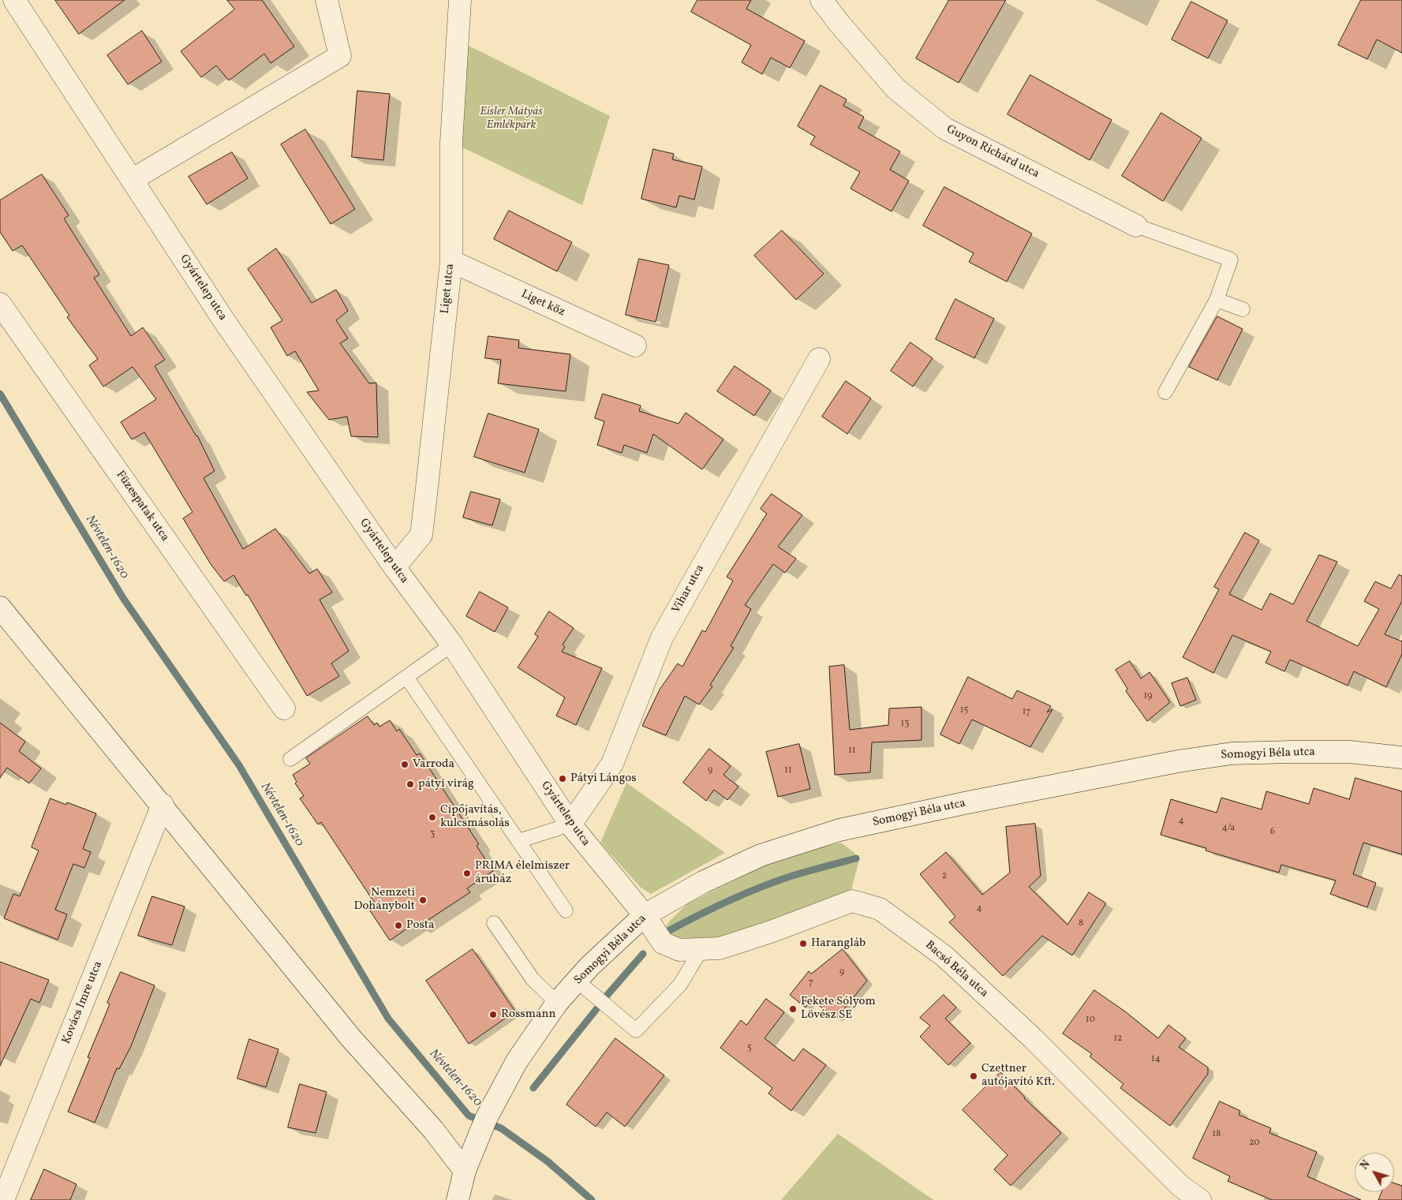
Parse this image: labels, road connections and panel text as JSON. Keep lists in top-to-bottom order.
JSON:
{
  "streets": {
    "street": [
      "Guyon Richárd utca",
      "Gyártelep utca",
      "Liget utca",
      "Liget köz",
      "Füzespatak utca",
      "Vihar utca",
      "Somogyi Béla utca",
      "Bacsó Béla utca",
      "Kovács Imre utca"
    ]
  },
  "crossings": [
    ["Gyártelep utca", "Liget utca"],
    ["Gyártelep utca", "Vihar utca"],
    ["Gyártelep utca", "Somogyi Béla utca"],
    ["Gyártelep utca", "Bacsó Béla utca"],
    ["Liget utca", "Liget köz"],
    ["Somogyi Béla utca", "Bacsó Béla utca"]
  ],
  "water": ["Névtelen-1620"],
  "parks": ["Eisler Mátyás Emlékpark"],
  "places": [
    "Varroda",
    "Pátyi Lángos",
    "pátyi virág",
    "Cipőjavítás, kulcsmásolás",
    "PRIMA élelmiszer áruház",
    "Nemzeti Dohánybolt",
    "Posta",
    "Harangláb",
    "Fekete Sólyom Lövész SE",
    "Rossmann",
    "Czettner autójavító Kft."
  ],
  "house_numbers": [
    "19",
    "15",
    "17",
    "13",
    "11",
    "9",
    "11",
    "4",
    "4/a",
    "6",
    "3",
    "2",
    "4",
    "8",
    "9",
    "7",
    "10",
    "12",
    "5",
    "14",
    "18",
    "20"
  ],
  "north": "top left"
}
